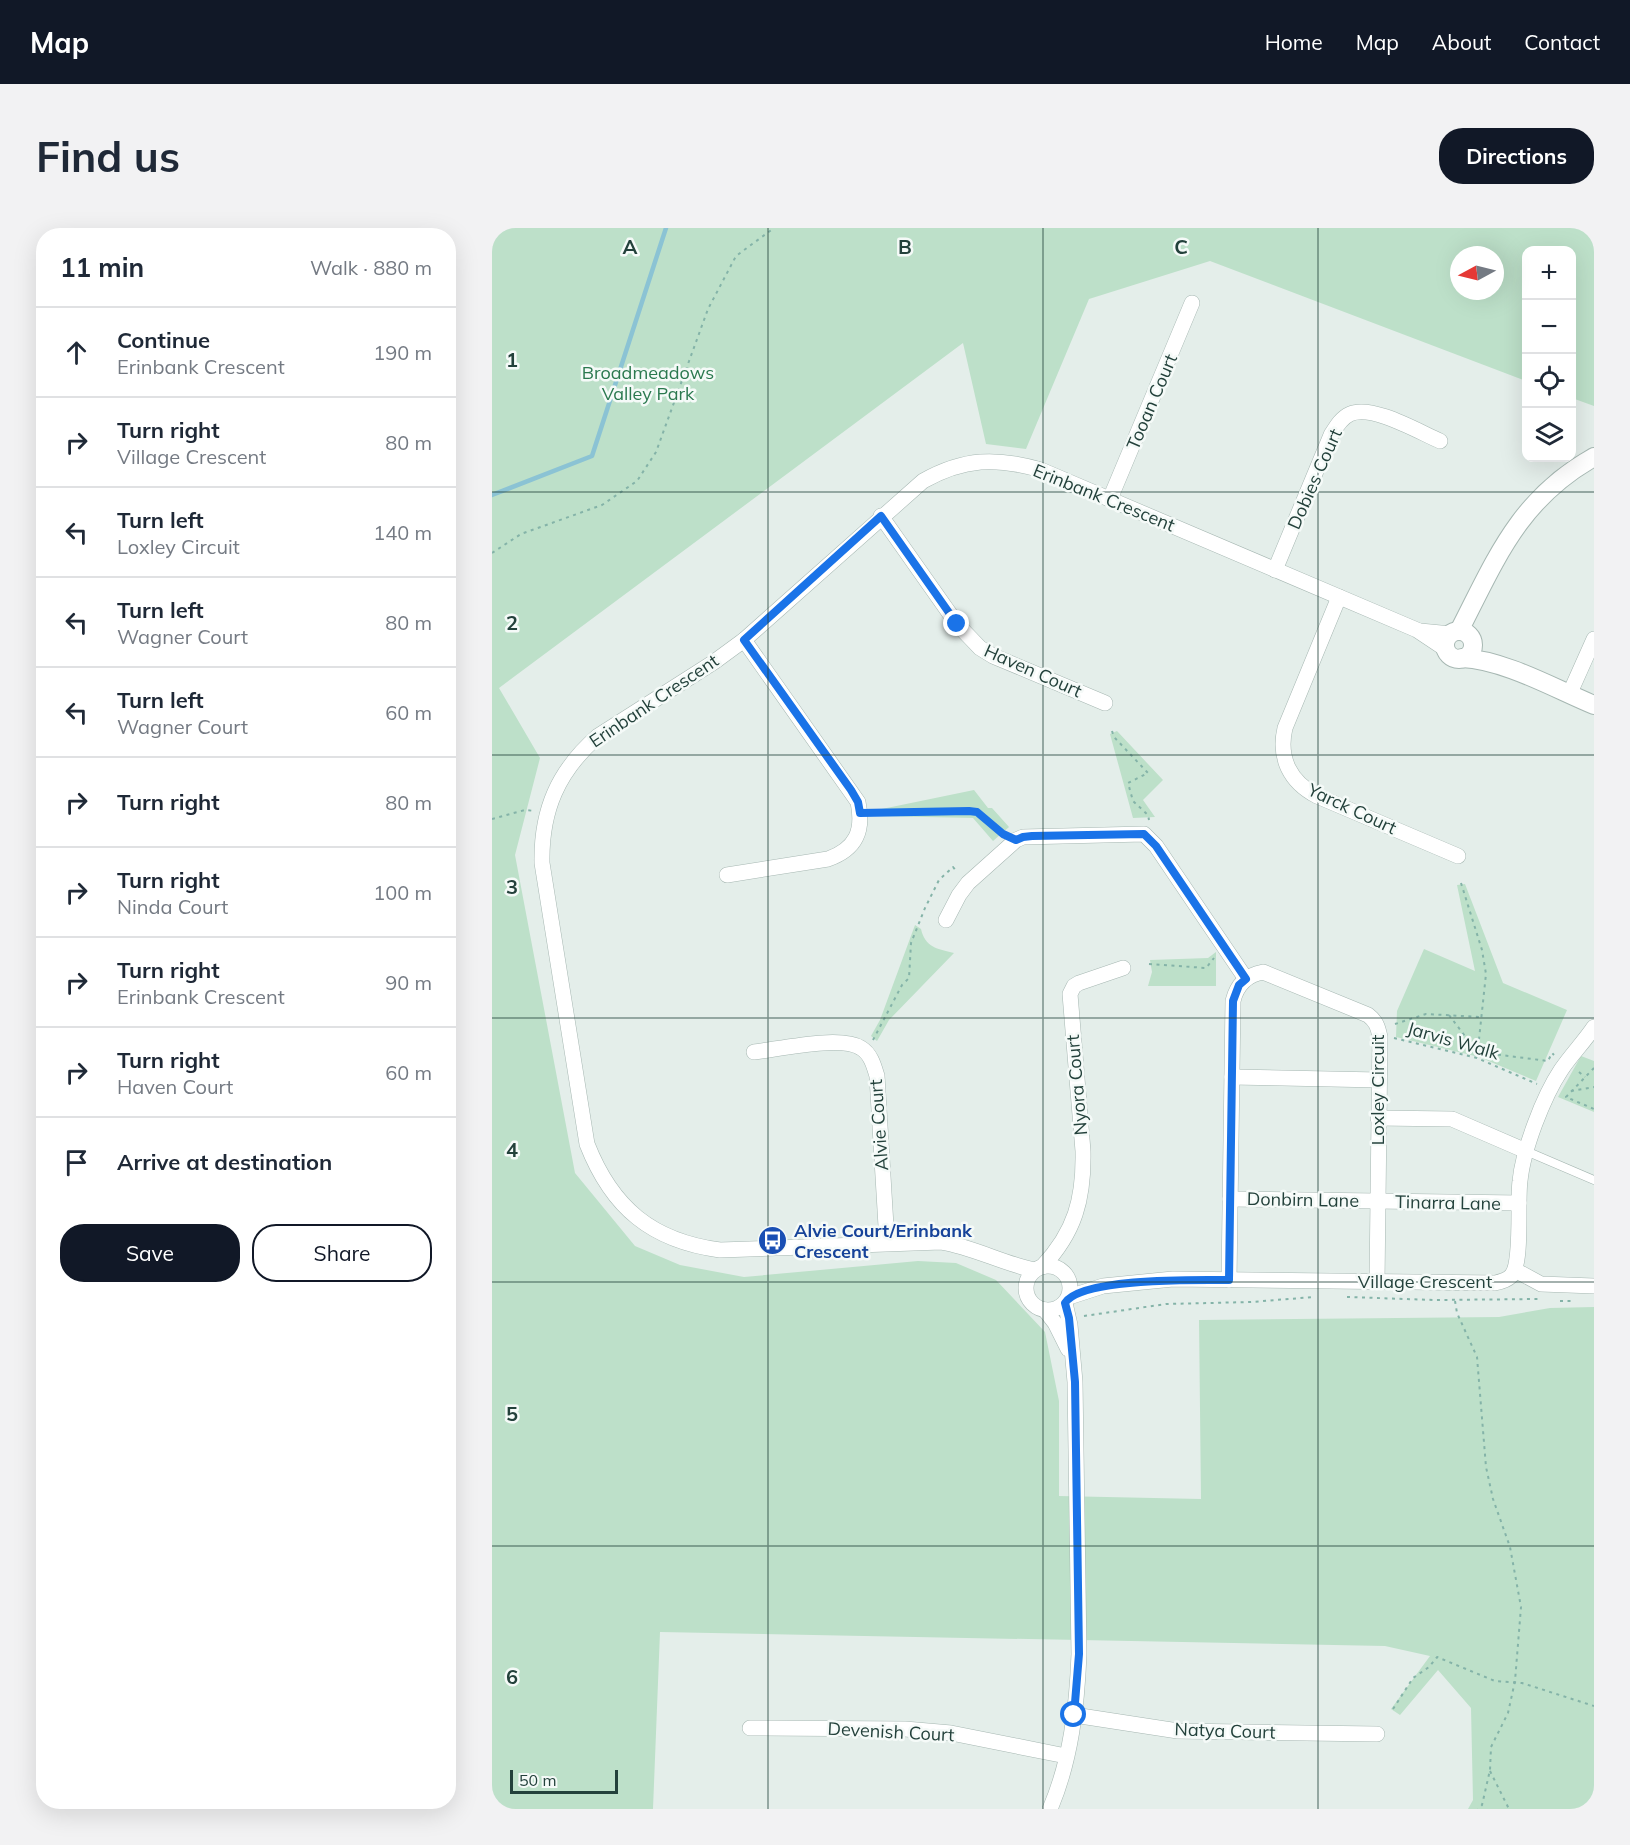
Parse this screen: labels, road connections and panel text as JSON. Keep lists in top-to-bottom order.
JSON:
{
  "streets": {
    "street": [
      "Tooan Court",
      "Dobies Court",
      "Erinbank Crescent",
      "Haven Court",
      "Yarck Court",
      "Nyora Court",
      "Loxley Circuit",
      "Alvie Court",
      "Donbirn Lane",
      "Tinarra Lane",
      "Village Crescent",
      "Natya Court",
      "Devenish Court"
    ],
    "path": ["Jarvis Walk"]
  },
  "crossings": [
    ["Tooan Court", "Erinbank Crescent"],
    ["Dobies Court", "Erinbank Crescent"],
    ["Erinbank Crescent", "Haven Court"],
    ["Erinbank Crescent", "Yarck Court"],
    ["Erinbank Crescent", "Nyora Court"],
    ["Erinbank Crescent", "Alvie Court"],
    ["Erinbank Crescent", "Village Crescent"],
    ["Nyora Court", "Village Crescent"],
    ["Loxley Circuit", "Donbirn Lane"],
    ["Loxley Circuit", "Tinarra Lane"],
    ["Loxley Circuit", "Village Crescent"],
    ["Donbirn Lane", "Tinarra Lane"],
    ["Tinarra Lane", "Village Crescent"]
  ],
  "parks": ["Broadmeadows Valley Park"],
  "places": {
    "bus stop": ["Alvie Court/Erinbank Crescent"]
  },
  "scale_bar": "50 m",
  "north": "left",
  "page": {
    "header": "Map",
    "nav": [
      "Home",
      "Map",
      "About",
      "Contact"
    ],
    "buttons": [
      "Directions",
      ["Save", "Share"]
    ],
    "title": "Find us",
    "heading": ["11 min", "Walk · 880 m"],
    "map_buttons": ["+", "−"],
    "list": [
      ["Continue", "Erinbank Crescent", "190 m"],
      ["Turn right", "Village Crescent", "80 m"],
      ["Turn left", "Loxley Circuit", "140 m"],
      ["Turn left", "Wagner Court", "80 m"],
      ["Turn left", "Wagner Court", "60 m"],
      ["Turn right", "80 m"],
      ["Turn right", "Ninda Court", "100 m"],
      ["Turn right", "Erinbank Crescent", "90 m"],
      ["Turn right", "Haven Court", "60 m"],
      "Arrive at destination"
    ],
    "scale": "50 m"
  },
  "grid": {
    "columns": ["A", "B", "C"],
    "rows": [
      "1",
      "2",
      "3",
      "4",
      "5",
      "6"
    ]
  }
}
